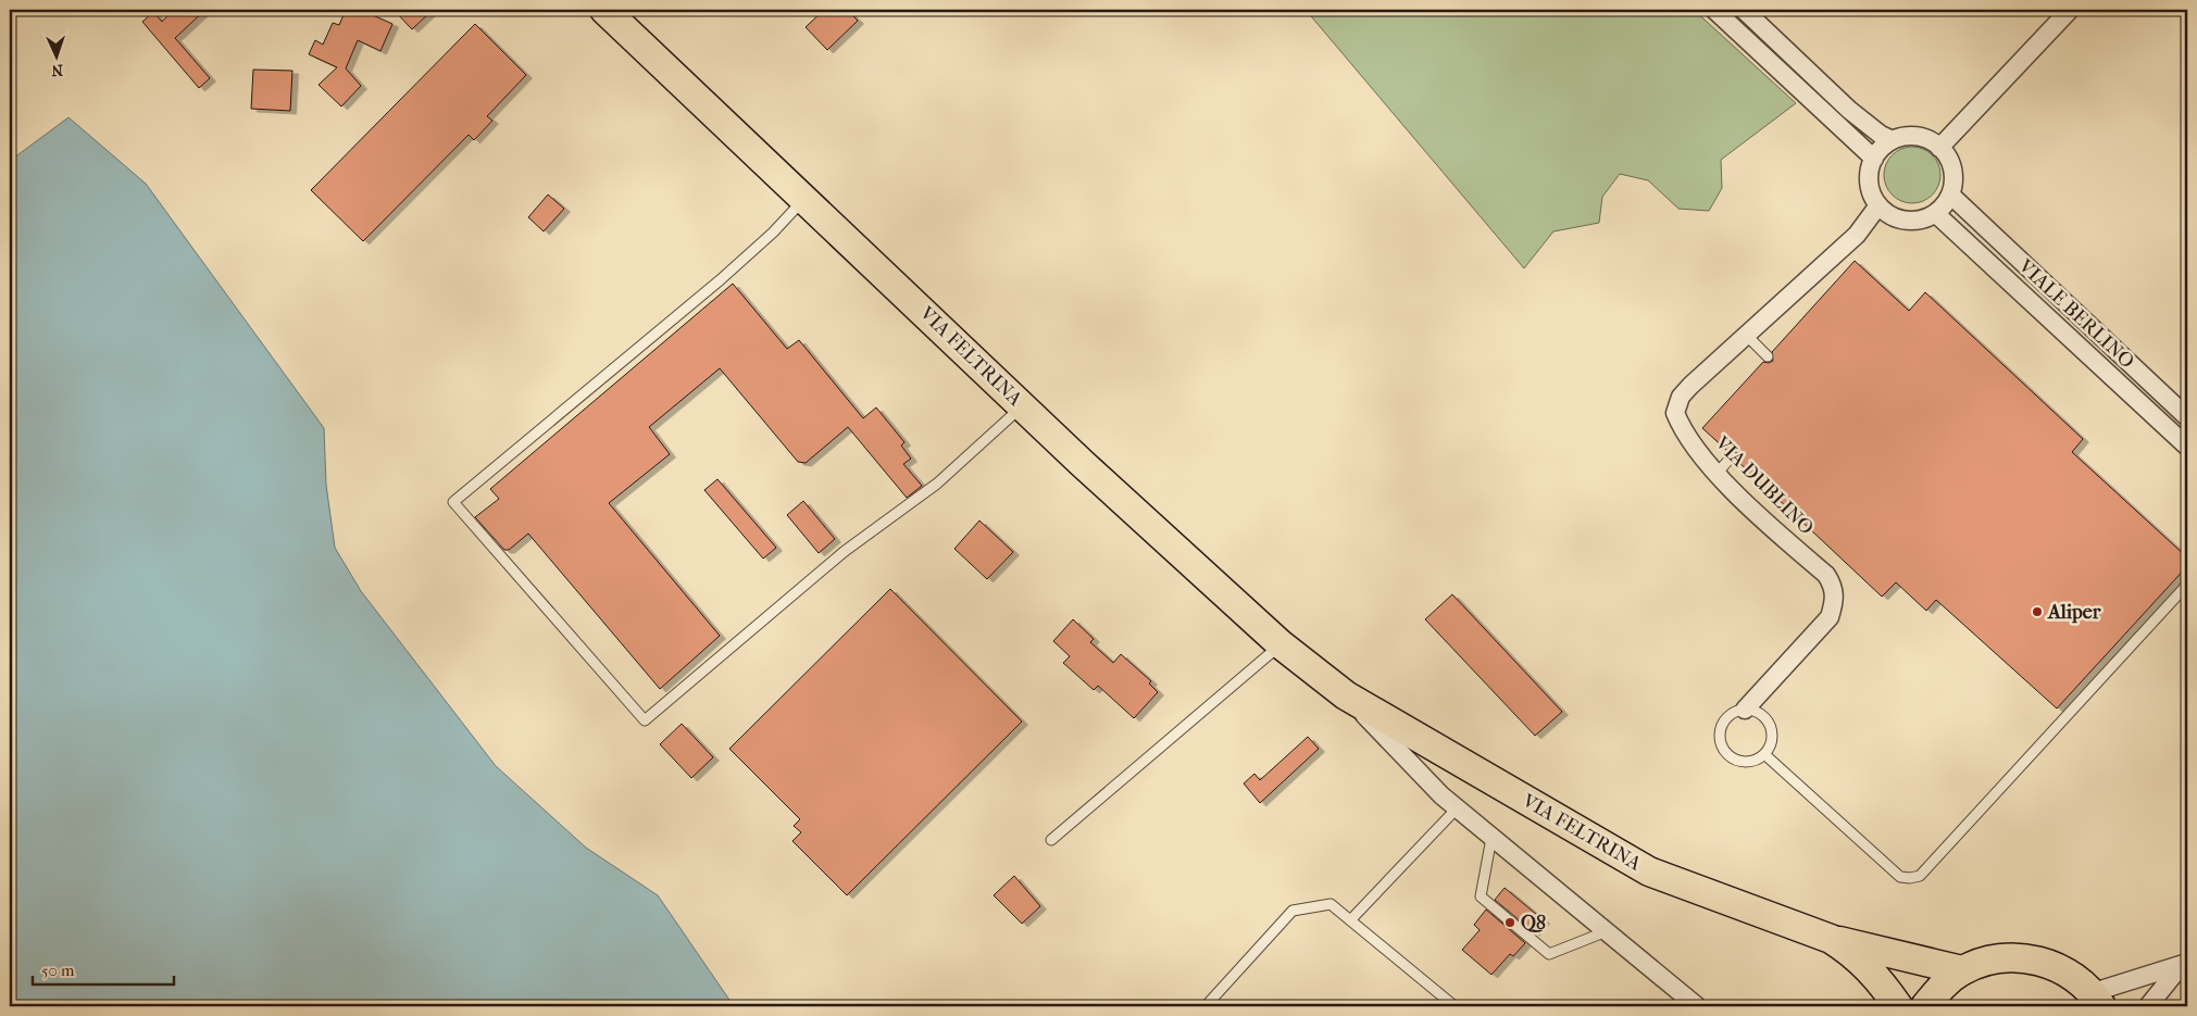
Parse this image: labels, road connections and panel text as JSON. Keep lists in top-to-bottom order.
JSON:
{
  "streets": {
    "main road": ["VIA FELTRINA"],
    "street": ["VIALE BERLINO", "VIA DUBLINO"]
  },
  "crossings": [
    ["VIALE BERLINO", "VIA DUBLINO"]
  ],
  "places": ["Aliper", "Q8"],
  "scale_bar": "50 m",
  "north": "bottom"
}
